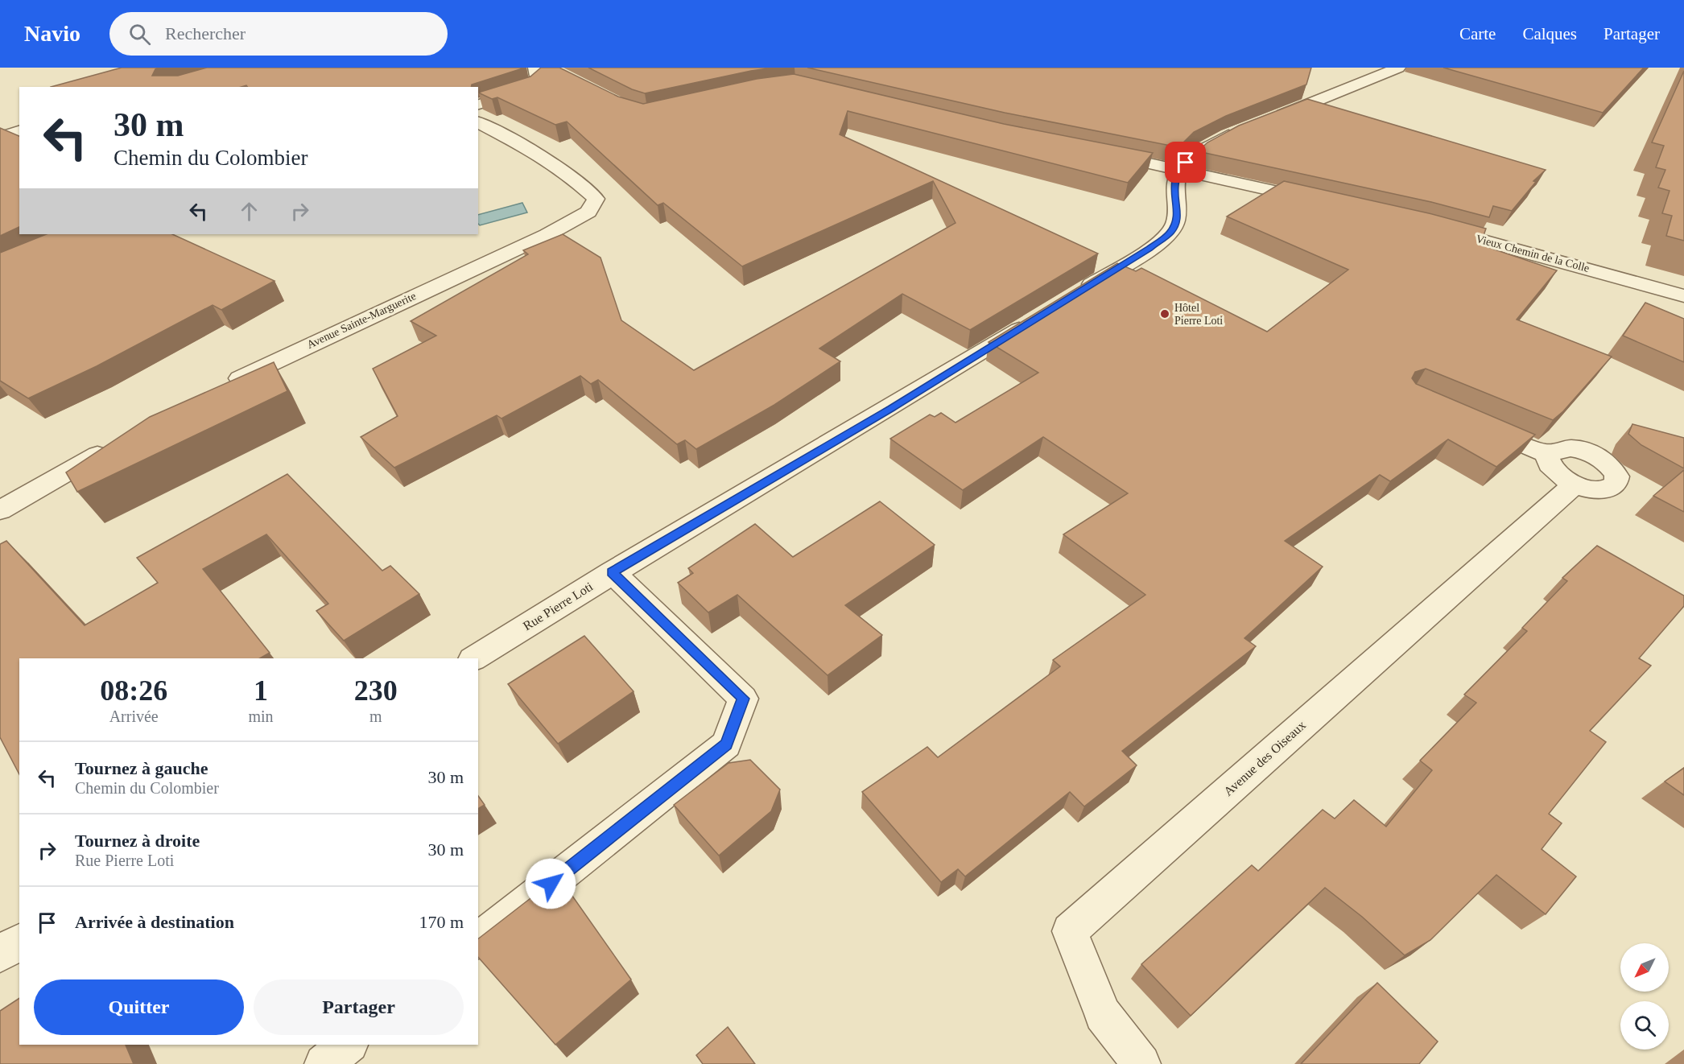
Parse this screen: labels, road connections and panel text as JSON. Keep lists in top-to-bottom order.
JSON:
{
  "streets": {
    "street": [
      "Vieux Chemin de la Colle",
      "Avenue Sainte-Marguerite",
      "Rue Pierre Loti",
      "Avenue des Oiseaux"
    ]
  },
  "places": ["Hôtel Pierre Loti"],
  "north": "bottom left",
  "page": {
    "header": "Navio",
    "search": "Rechercher",
    "nav": ["Carte", "Calques", "Partager"],
    "turn": ["30 m", "Chemin du Colombier"],
    "eta": [
      "08:26",
      "Arrivée",
      "1",
      "min",
      "230",
      "m"
    ],
    "list": [
      {
        "name": "Tournez à gauche",
        "note": "Chemin du Colombier",
        "value": "30 m"
      },
      {
        "name": "Tournez à droite",
        "note": "Rue Pierre Loti",
        "value": "30 m"
      },
      {
        "name": "Arrivée à destination",
        "value": "170 m"
      }
    ],
    "buttons": ["Quitter", "Partager"]
  }
}
